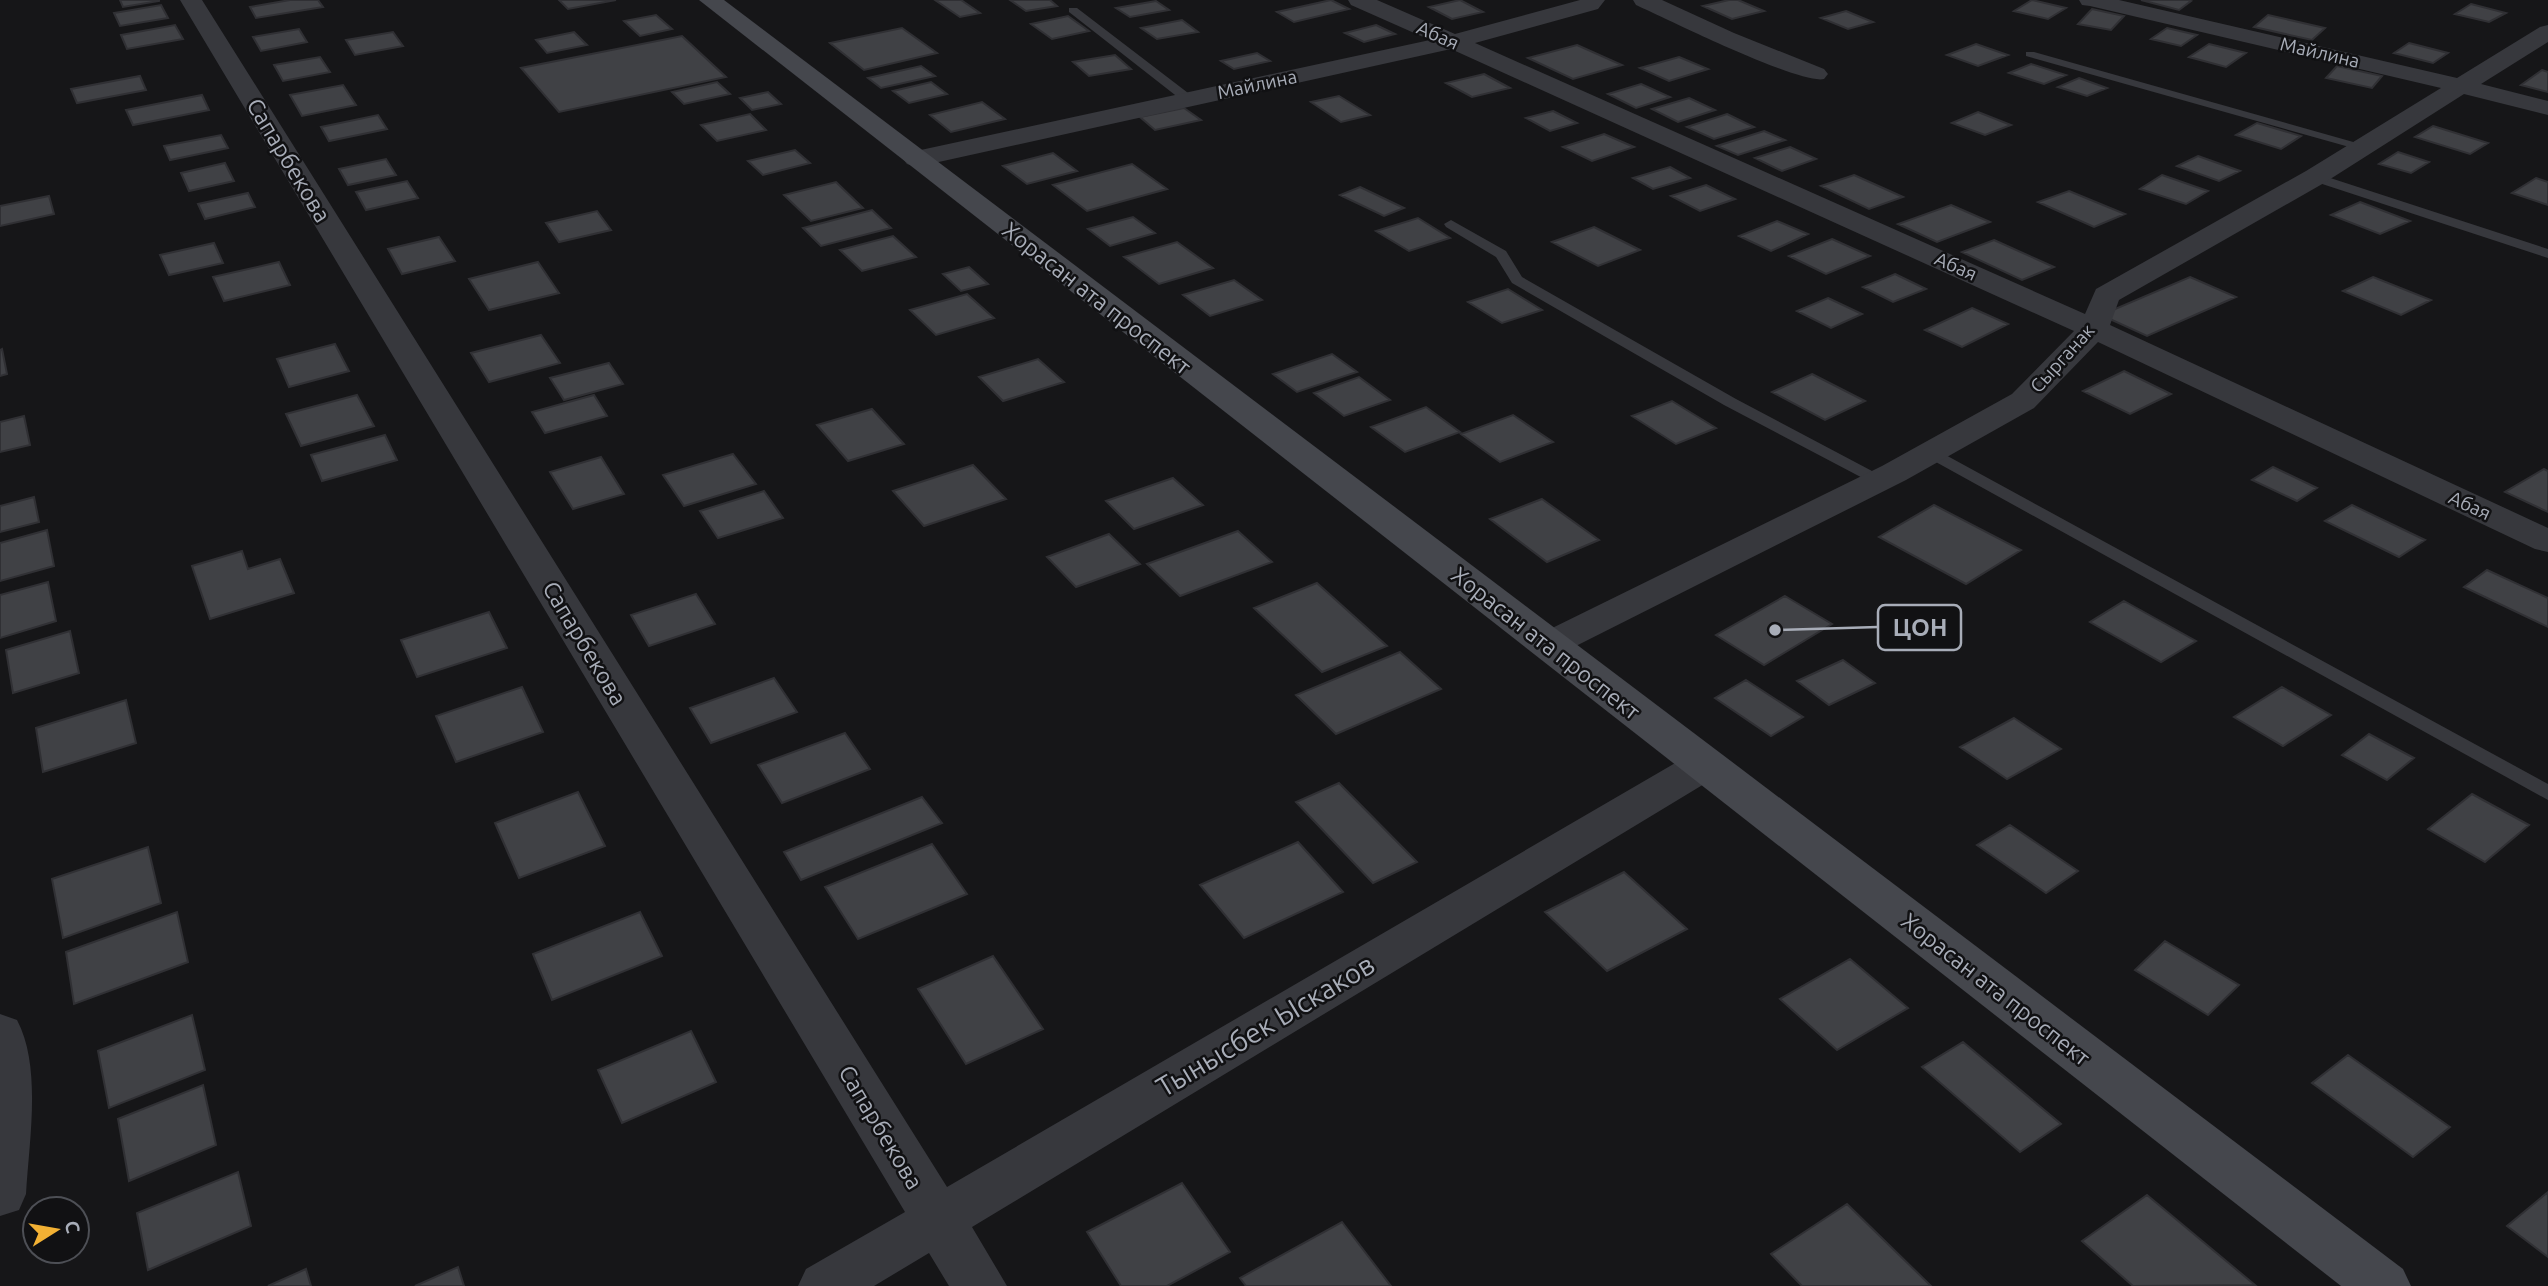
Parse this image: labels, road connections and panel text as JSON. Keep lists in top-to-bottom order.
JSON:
{
  "streets": {
    "main road": ["Хорасан ата проспект"],
    "street": [
      "Абая",
      "Майлина",
      "Сапарбекова",
      "Сырганак",
      "Тынысбек Ыскаков"
    ]
  },
  "crossings": [
    ["Абая", "Майлина"],
    ["Абая", "Сырганак"],
    ["Майлина", "Хорасан ата проспект"],
    ["Майлина", "Сырганак"],
    ["Сапарбекова", "Тынысбек Ыскаков"],
    ["Хорасан ата проспект", "Сырганак"],
    ["Хорасан ата проспект", "Тынысбек Ыскаков"]
  ],
  "places": ["ЦОН"],
  "north": "right"
}
